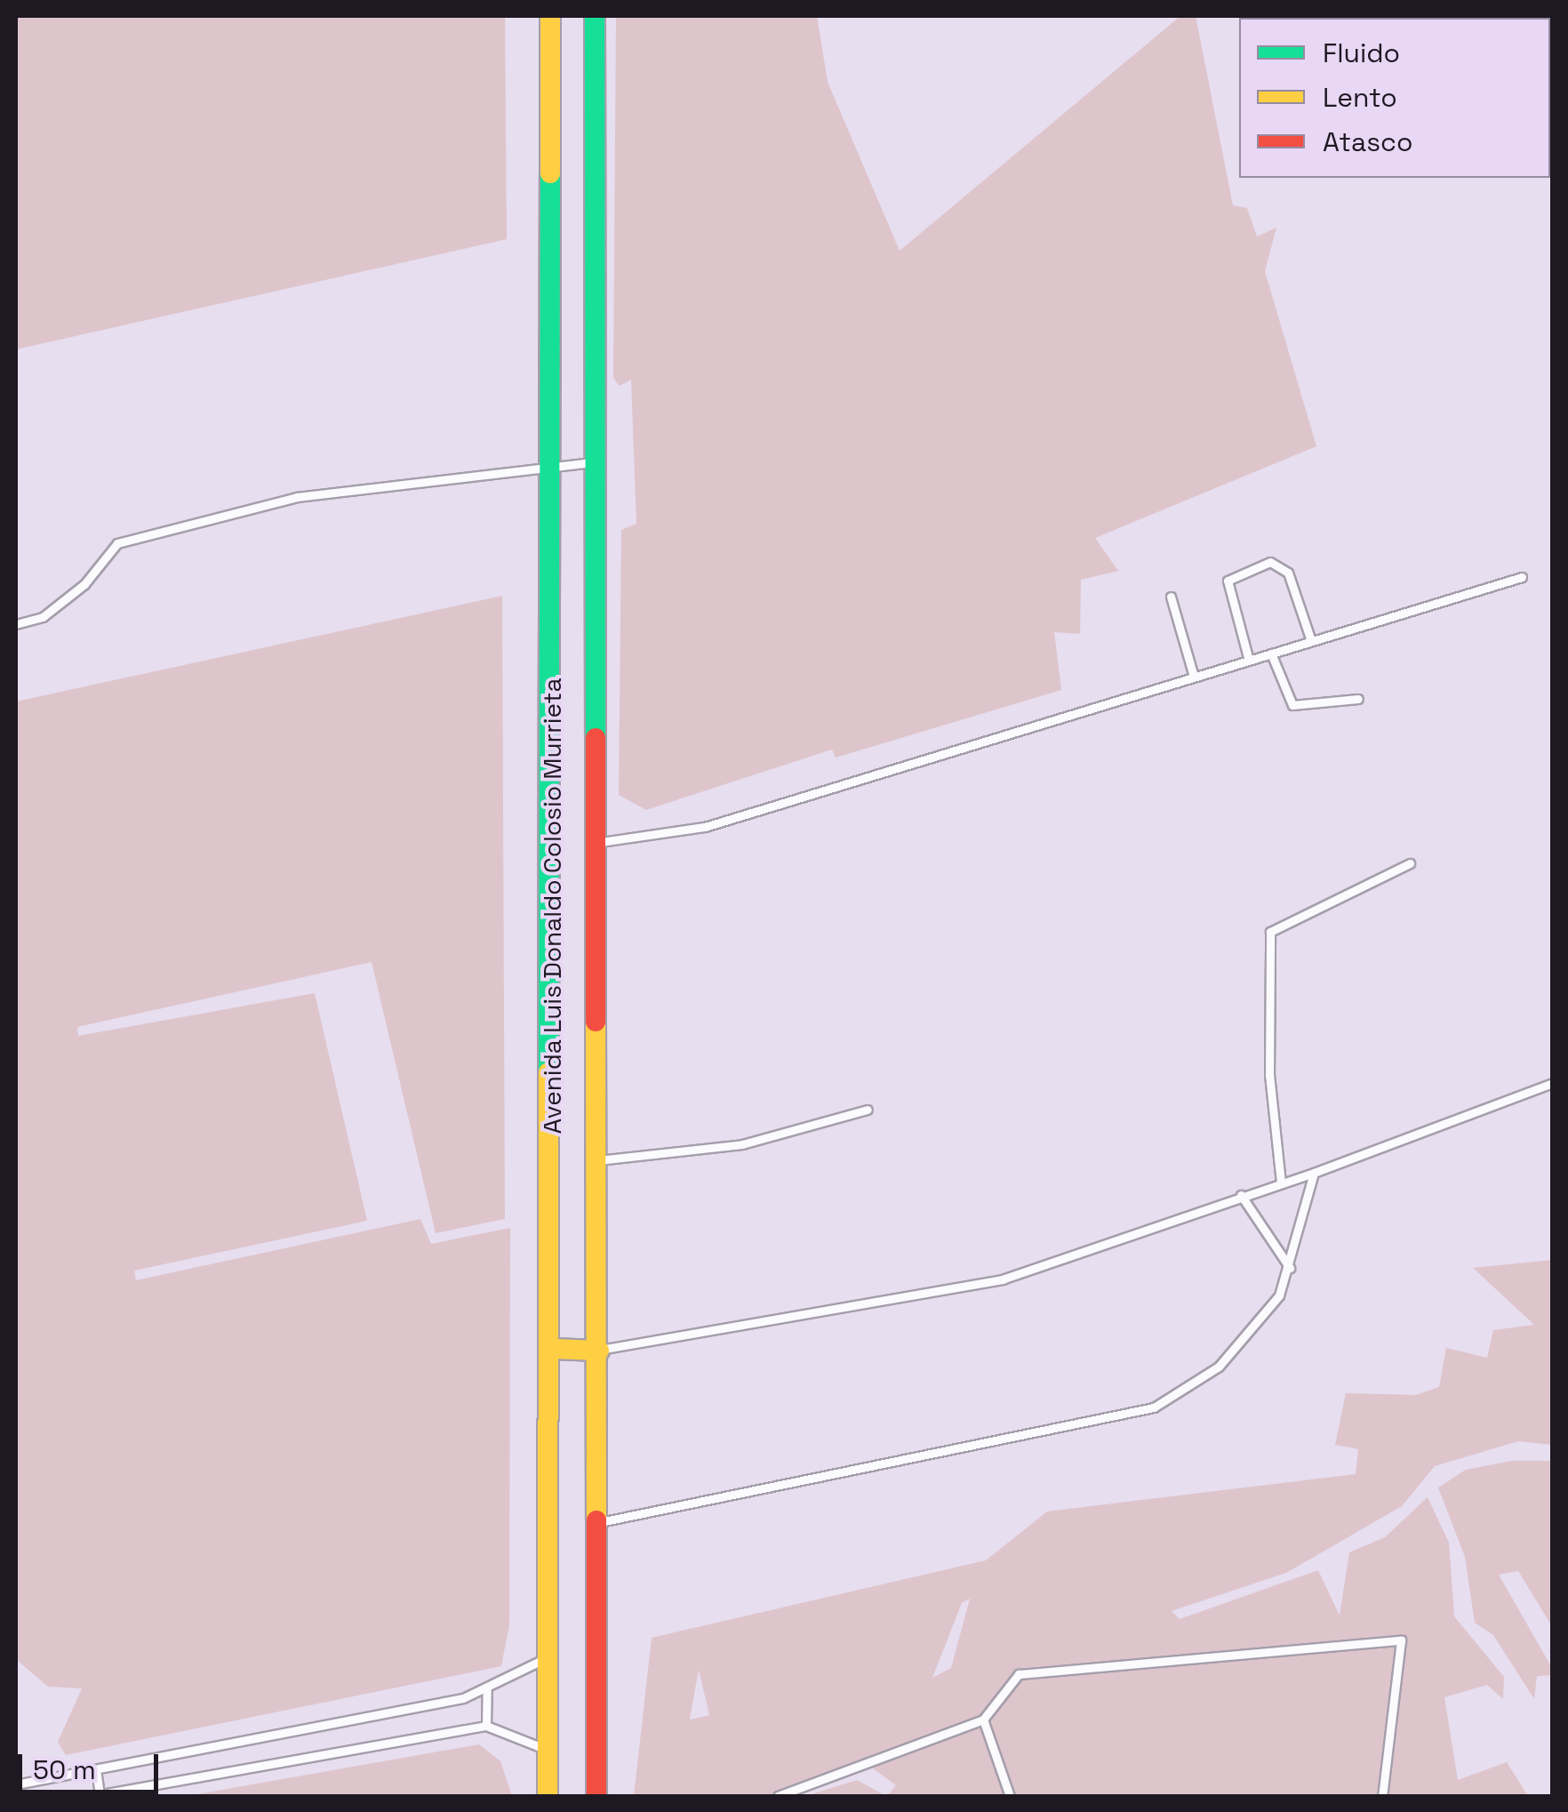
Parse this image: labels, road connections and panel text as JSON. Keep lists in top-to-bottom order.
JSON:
{
  "streets": {
    "main road": ["Avenida Luis Donaldo Colosio Murrieta"]
  },
  "legend": ["Fluido", "Lento", "Atasco"],
  "scale_bar": "50 m"
}
